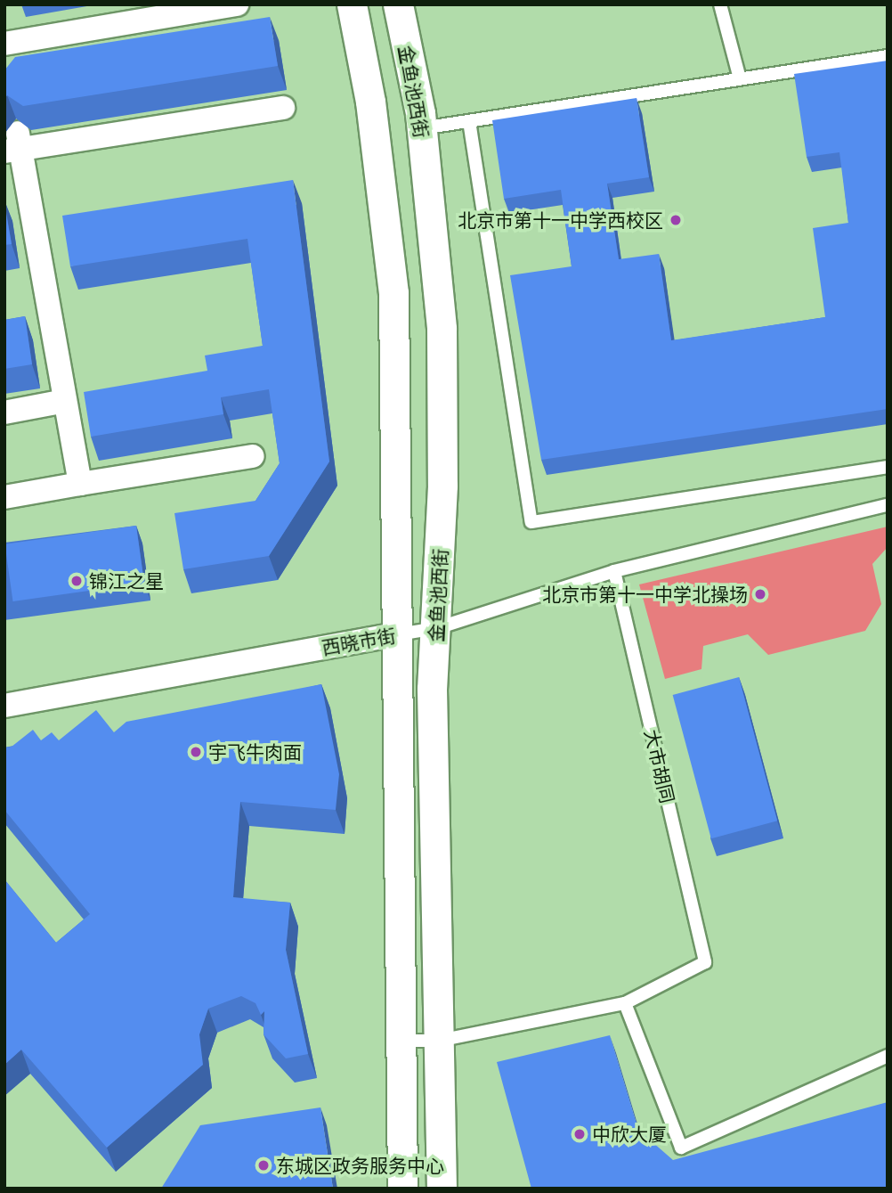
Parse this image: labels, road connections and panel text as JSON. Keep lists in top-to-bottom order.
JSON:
{
  "streets": {
    "street": ["金鱼池西街", "西晓市街"],
    "lane": ["大市胡同"]
  },
  "crossings": [
    ["金鱼池西街", "西晓市街"],
    ["西晓市街", "大市胡同"]
  ],
  "places": [
    "北京市第十一中学西校区",
    "锦江之星",
    "北京市第十一中学北操场",
    "宇飞牛肉面",
    "中欣大厦",
    "东城区政务服务中心"
  ]
}
